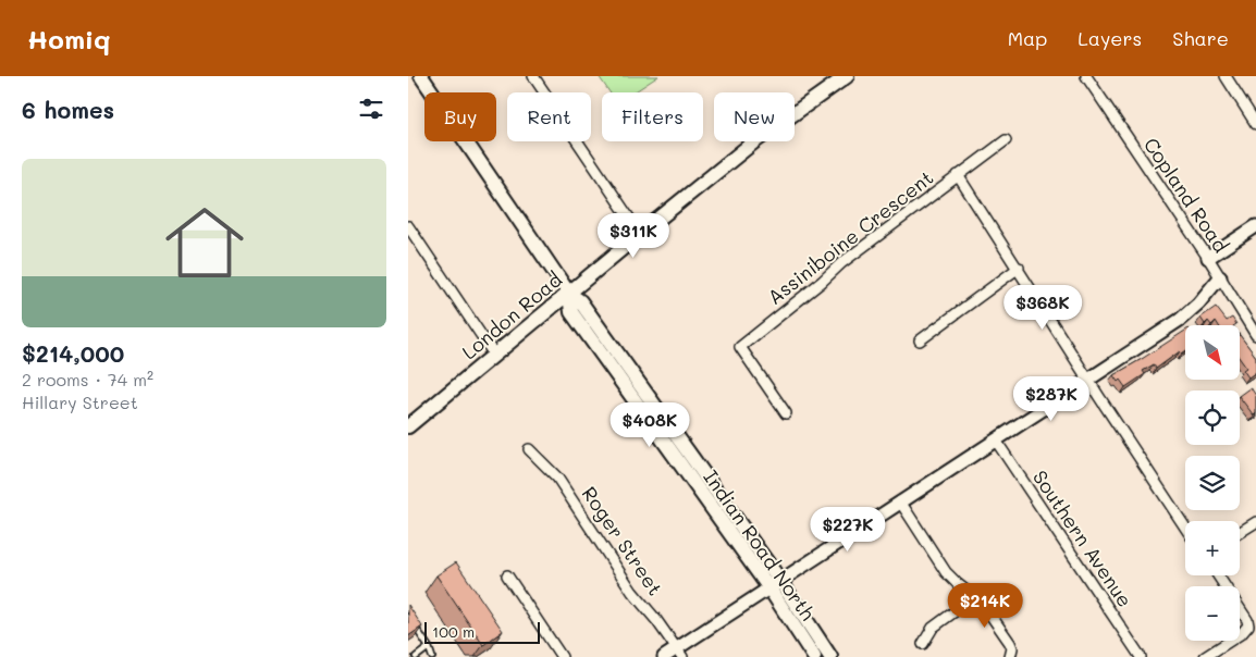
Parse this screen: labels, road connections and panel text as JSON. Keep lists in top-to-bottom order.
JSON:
{
  "streets": {
    "main road": ["London Road", "Indian Road North"],
    "street": [
      "Copland Road",
      "Assiniboine Crescent",
      "Southern Avenue",
      "Roger Street"
    ]
  },
  "crossings": [
    ["London Road", "Indian Road North"]
  ],
  "scale_bar": "100 m",
  "north": "bottom right",
  "page": {
    "header": "Homiq",
    "nav": ["Map", "Layers", "Share"],
    "heading": "6 homes",
    "chip": [
      "Buy",
      "Rent",
      "Filters",
      "New"
    ],
    "list": [
      {
        "name": "$214,000",
        "note": "2 rooms · 74 m² · Hillary Street"
      }
    ],
    "price": [
      "$311K",
      "$368K",
      "$287K",
      "$408K",
      "$227K",
      "$214K"
    ],
    "map_buttons": ["+", "−"],
    "scale": "100 m"
  }
}
